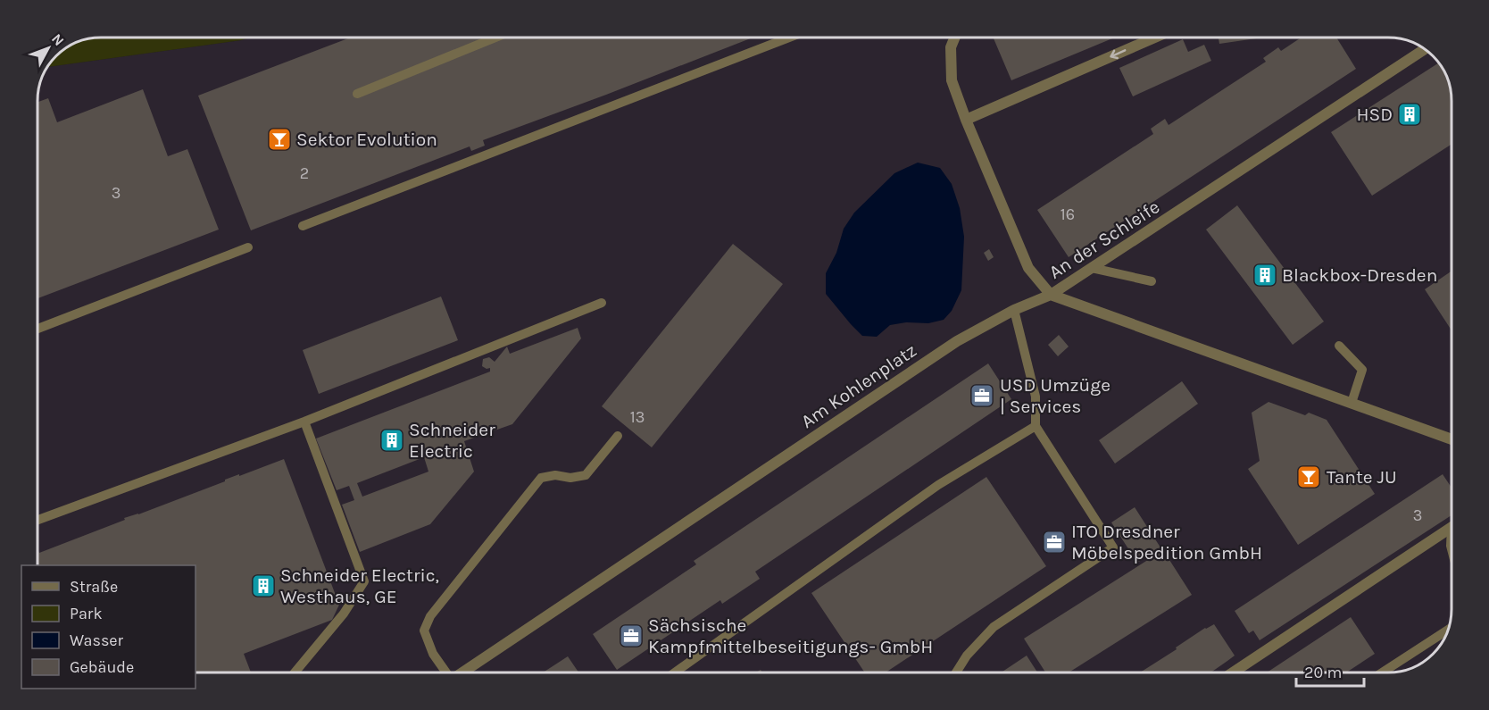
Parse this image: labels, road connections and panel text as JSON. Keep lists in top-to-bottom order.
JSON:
{
  "streets": {
    "street": ["An der Schleife", "Am Kohlenplatz"]
  },
  "crossings": [
    ["An der Schleife", "Am Kohlenplatz"]
  ],
  "places": {
    "building": [
      "HSD",
      "Blackbox-Dresden",
      "Schneider Electric",
      "Schneider Electric, Westhaus, GE"
    ],
    "bar": ["Sektor Evolution", "Tante JU"],
    "office": ["USD Umzüge | Services", "ITO Dresdner Möbelspedition GmbH", "Sächsische Kampfmittelbeseitigungs- GmbH"]
  },
  "house_numbers": [
    "2",
    "3",
    "16",
    "13",
    "3"
  ],
  "legend": [
    "Straße",
    "Park",
    "Wasser",
    "Gebäude"
  ],
  "scale_bar": "20 m",
  "north": "top right"
}
